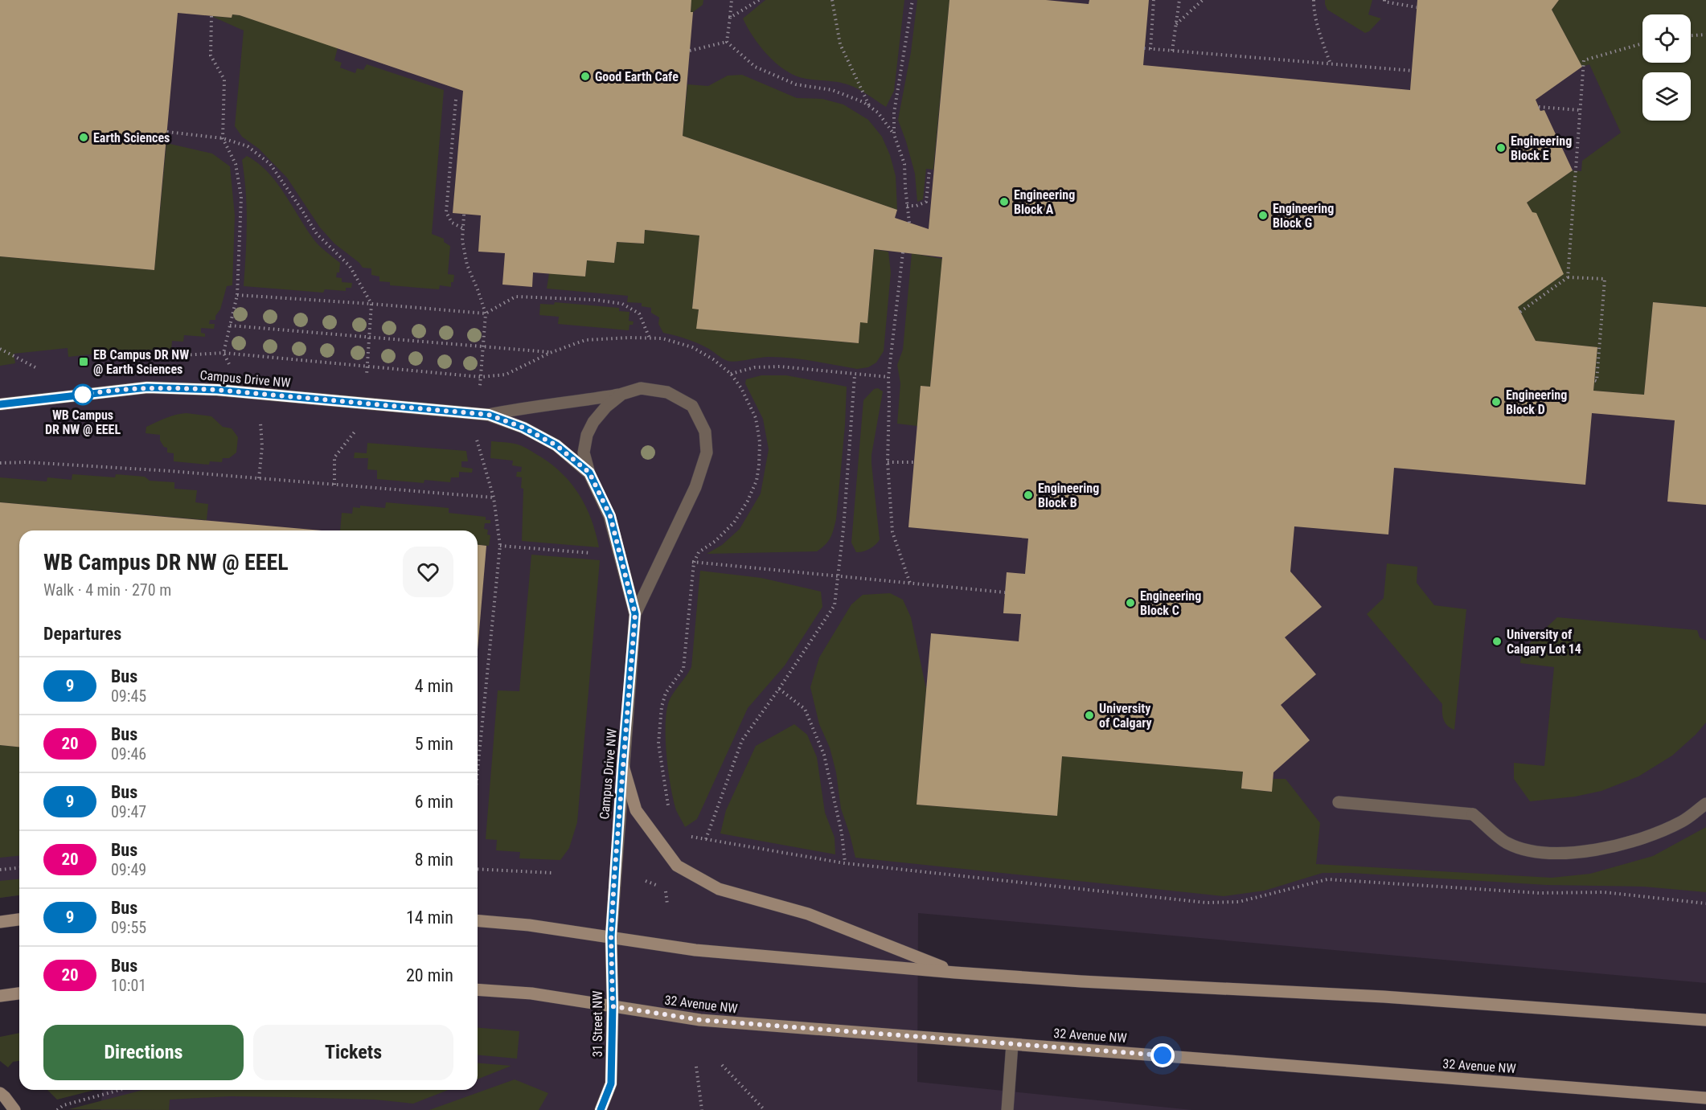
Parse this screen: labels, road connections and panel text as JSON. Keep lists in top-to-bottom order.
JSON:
{
  "streets": {
    "main road": ["32 Avenue NW"],
    "street": ["Campus Drive NW", "31 Street NW"]
  },
  "crossings": [
    ["Campus Drive NW", "31 Street NW"],
    ["32 Avenue NW", "31 Street NW"]
  ],
  "places": {
    "other": [
      "Good Earth Cafe",
      "Earth Sciences",
      "Engineering Block E",
      "Engineering Block A",
      "Engineering Block G",
      "WB Campus DR NW @ EEEL",
      "Engineering Block D",
      "Engineering Block B",
      "Engineering Block C",
      "University of Calgary Lot 14",
      "University of Calgary"
    ],
    "transit": ["EB Campus DR NW @ Earth Sciences"]
  },
  "lines": ["bus line 9"],
  "page": {
    "heading": [
      ["WB Campus DR NW @ EEEL", "Walk · 4 min · 270 m"],
      "Departures"
    ],
    "list": [
      {
        "mark": "9",
        "name": "Bus",
        "note": "09:45",
        "value": "4 min"
      },
      {
        "mark": "20",
        "name": "Bus",
        "note": "09:46",
        "value": "5 min"
      },
      {
        "mark": "9",
        "name": "Bus",
        "note": "09:47",
        "value": "6 min"
      },
      {
        "mark": "20",
        "name": "Bus",
        "note": "09:49",
        "value": "8 min"
      },
      {
        "mark": "9",
        "name": "Bus",
        "note": "09:55",
        "value": "14 min"
      },
      {
        "mark": "20",
        "name": "Bus",
        "note": "10:01",
        "value": "20 min"
      }
    ],
    "buttons": ["Directions", "Tickets"]
  }
}
